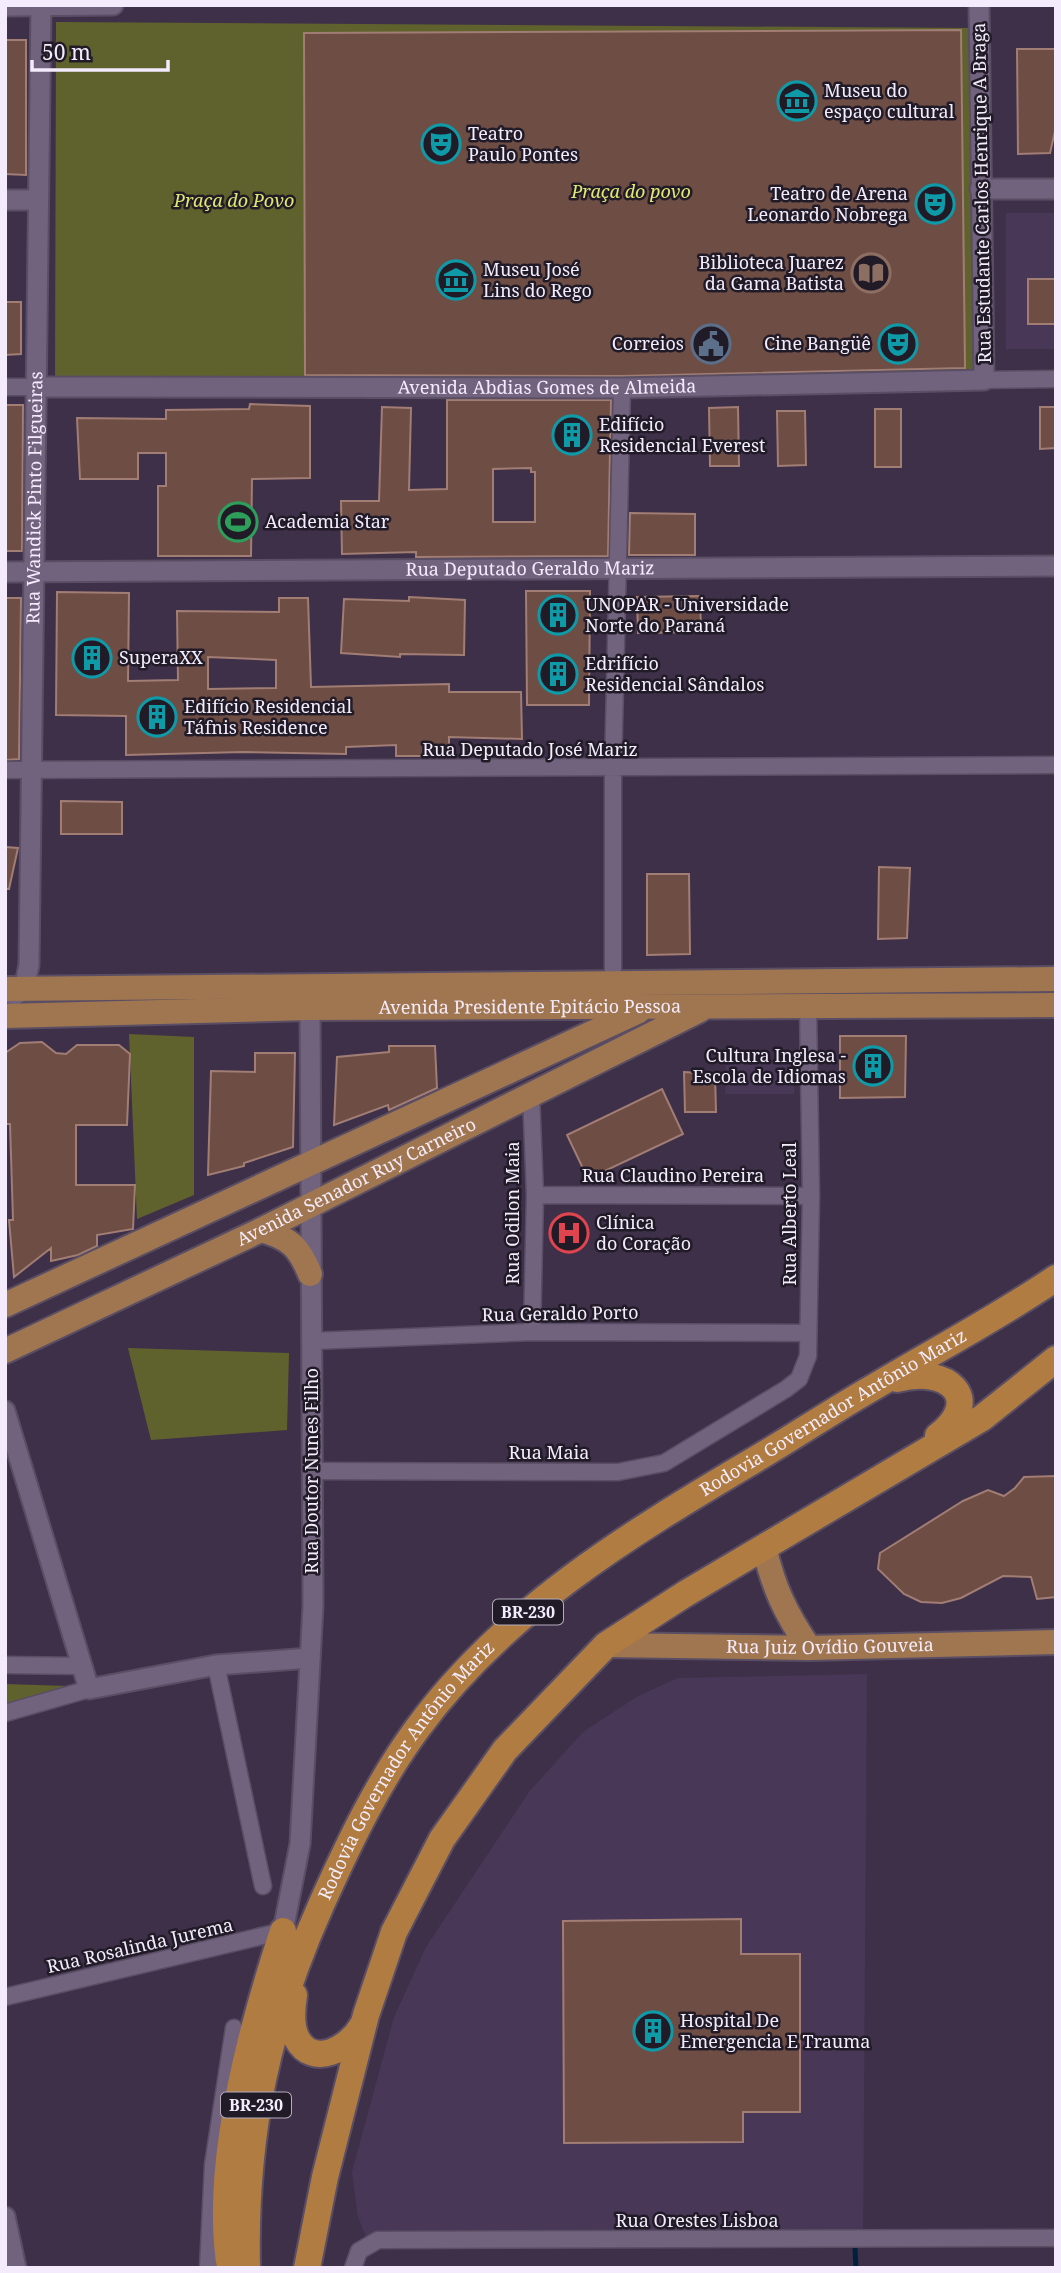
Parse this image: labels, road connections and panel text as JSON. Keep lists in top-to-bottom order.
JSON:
{
  "streets": {
    "highway": ["Rodovia Governador Antônio Mariz", "BR-230"],
    "main road": ["Avenida Presidente Epitácio Pessoa", "Avenida Senador Ruy Carneiro", "Rua Juiz Ovídio Gouveia"],
    "street": [
      "Rua Estudante Carlos Henrique A Braga",
      "Avenida Abdias Gomes de Almeida",
      "Rua Wandick Pinto Filgueiras",
      "Rua Deputado Geraldo Mariz",
      "Rua Deputado José Mariz",
      "Rua Claudino Pereira",
      "Rua Odilon Maia",
      "Rua Alberto Leal",
      "Rua Geraldo Porto",
      "Rua Maia",
      "Rua Doutor Nunes Filho",
      "Rua Rosalinda Jurema",
      "Rua Orestes Lisboa"
    ]
  },
  "crossings": [
    ["Rua Estudante Carlos Henrique A Braga", "Avenida Abdias Gomes de Almeida"],
    ["Avenida Abdias Gomes de Almeida", "Rua Wandick Pinto Filgueiras"],
    ["Rua Wandick Pinto Filgueiras", "Rua Deputado Geraldo Mariz"],
    ["Rua Wandick Pinto Filgueiras", "Rua Deputado José Mariz"],
    ["Rua Wandick Pinto Filgueiras", "Avenida Presidente Epitácio Pessoa"],
    ["Avenida Presidente Epitácio Pessoa", "Avenida Senador Ruy Carneiro"],
    ["Avenida Presidente Epitácio Pessoa", "Rua Alberto Leal"],
    ["Avenida Presidente Epitácio Pessoa", "Rua Doutor Nunes Filho"],
    ["Rua Claudino Pereira", "Rua Odilon Maia"],
    ["Rua Claudino Pereira", "Rua Alberto Leal"],
    ["Avenida Senador Ruy Carneiro", "Rua Odilon Maia"],
    ["Avenida Senador Ruy Carneiro", "Rua Doutor Nunes Filho"],
    ["Rua Odilon Maia", "Rua Geraldo Porto"],
    ["Rua Alberto Leal", "Rua Geraldo Porto"],
    ["Rua Alberto Leal", "Rua Maia"],
    ["Rua Geraldo Porto", "Rua Doutor Nunes Filho"],
    ["Rodovia Governador Antônio Mariz", "Rua Doutor Nunes Filho"],
    ["Rodovia Governador Antônio Mariz", "Rua Rosalinda Jurema"],
    ["Rua Maia", "Rua Doutor Nunes Filho"],
    ["Rua Doutor Nunes Filho", "Rua Rosalinda Jurema"]
  ],
  "parks": ["Praça do povo", "Praça do Povo"],
  "places": {
    "museum": ["Museu do espaço cultural", "Museu José Lins do Rego"],
    "theatre": ["Teatro Paulo Pontes", "Teatro de Arena Leonardo Nobrega", "Cine Bangüê"],
    "library": ["Biblioteca Juarez da Gama Batista"],
    "public building": ["Correios"],
    "building": [
      "Edifício Residencial Everest",
      "UNOPAR - Universidade Norte do Paraná",
      "SuperaXX",
      "Edrifício Residencial Sândalos",
      "Edifício Residencial Táfnis Residence",
      "Cultura Inglesa - Escola de Idiomas",
      "Hospital De Emergencia E Trauma"
    ],
    "sports": ["Academia Star"],
    "hospital": ["Clínica do Coração"]
  },
  "scale_bar": "50 m"
}
